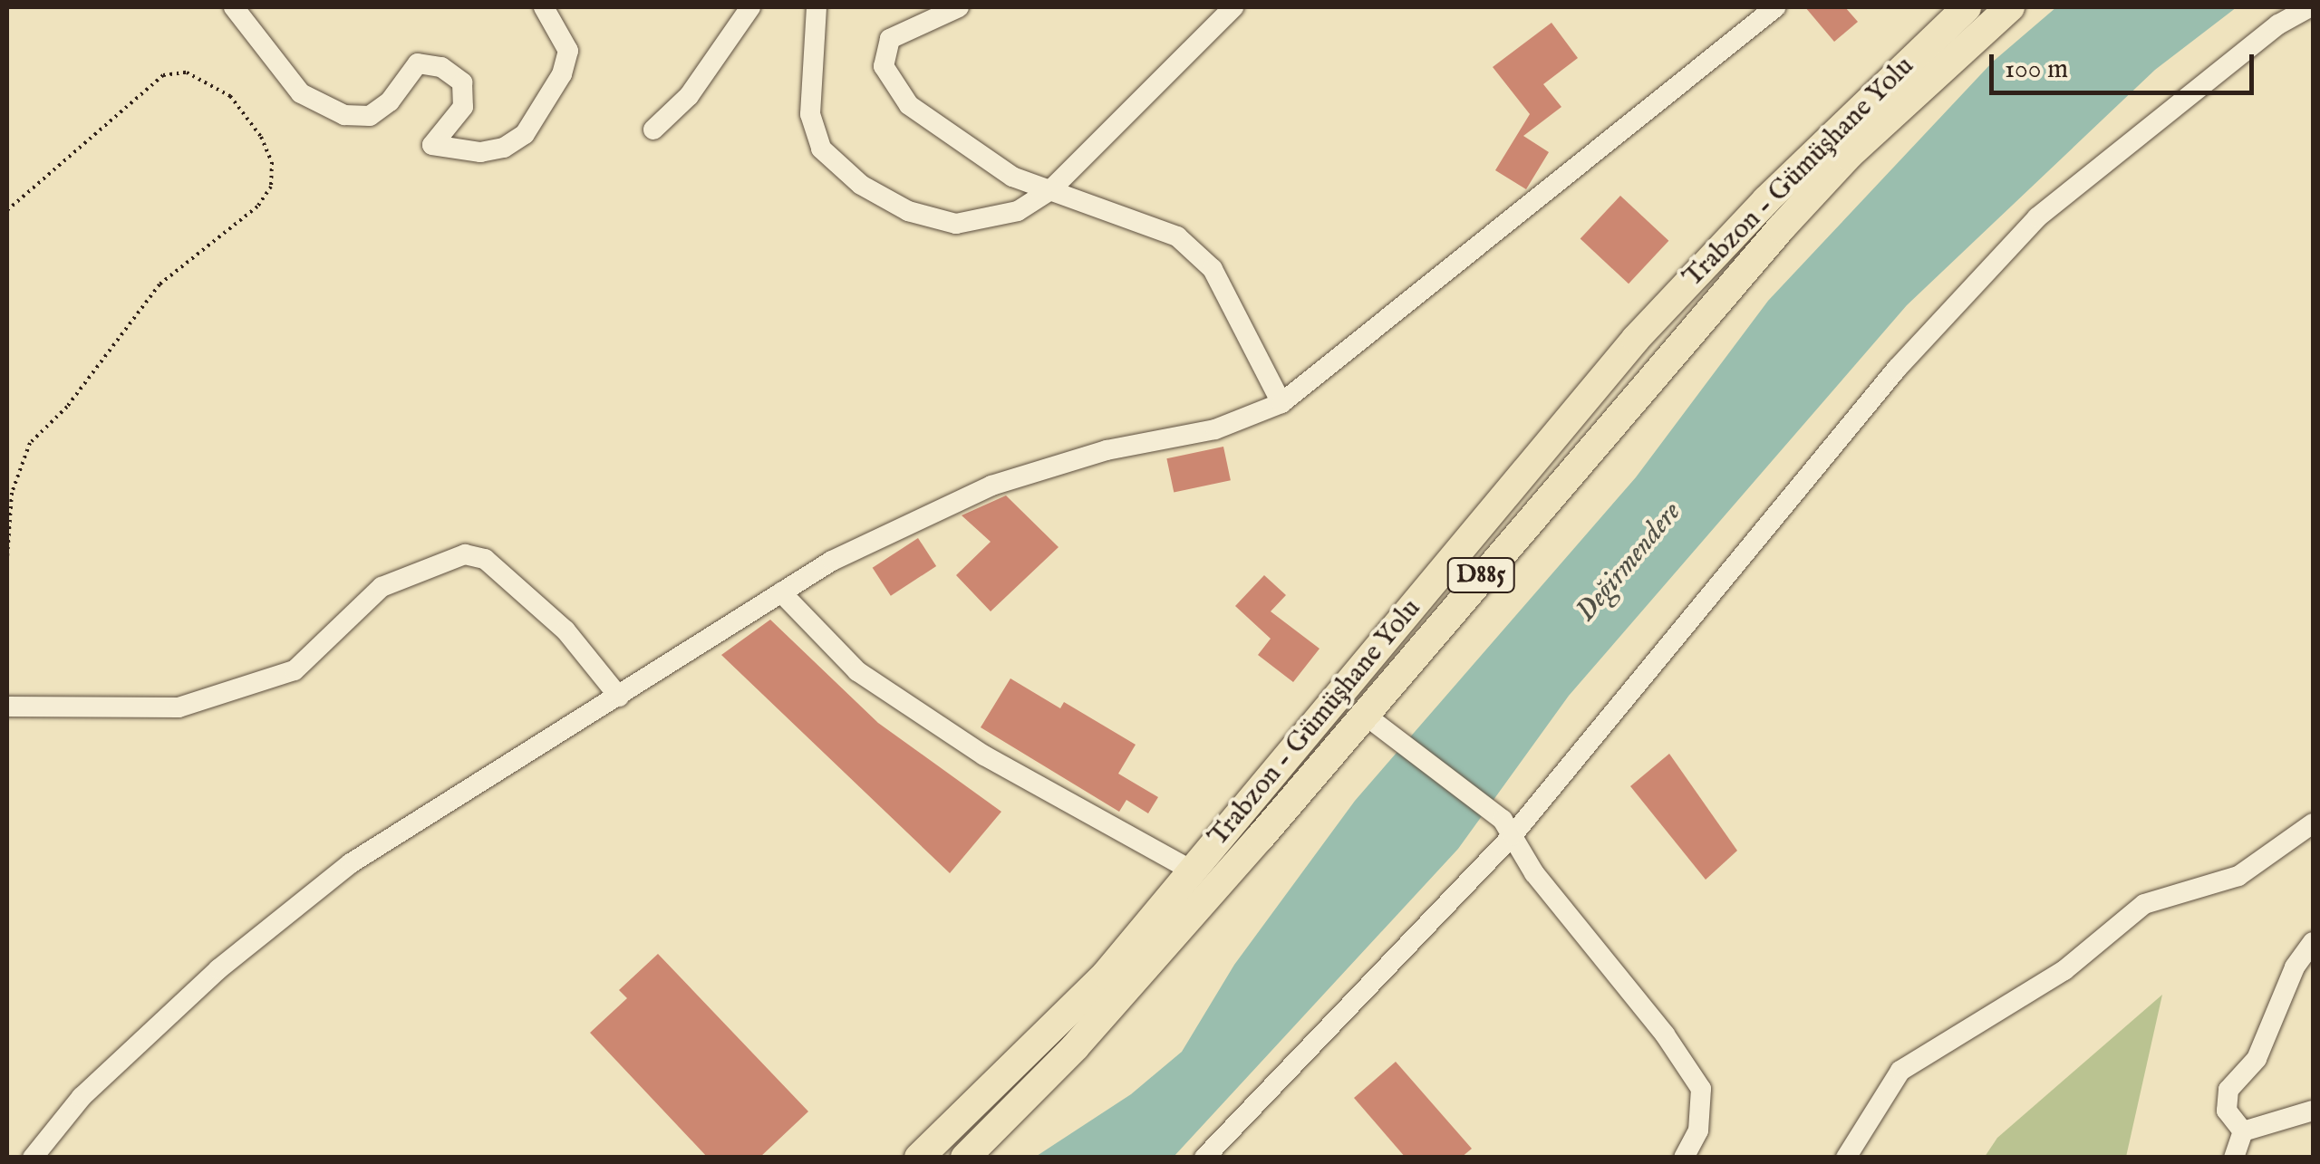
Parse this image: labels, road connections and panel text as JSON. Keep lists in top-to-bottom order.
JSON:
{
  "streets": {
    "highway": ["Trabzon - Gümüşhane Yolu", "D885"]
  },
  "water": ["Değirmendere"],
  "scale_bar": "100 m"
}
